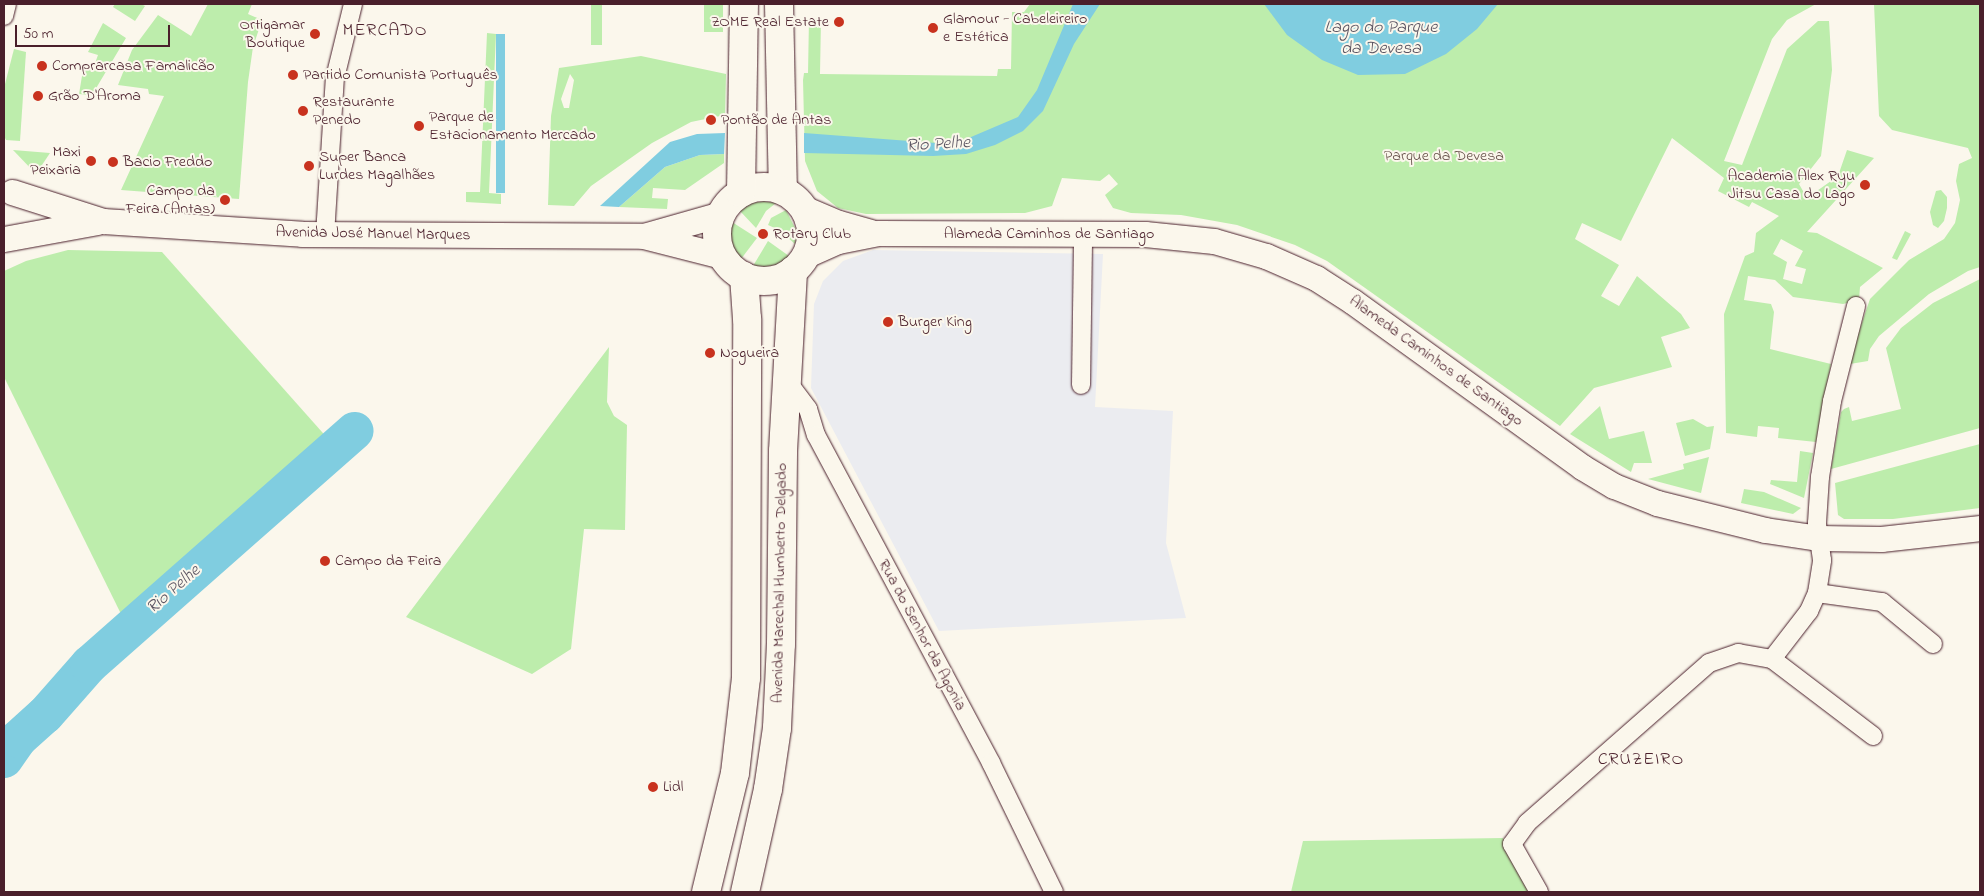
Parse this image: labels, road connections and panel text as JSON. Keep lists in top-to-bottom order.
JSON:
{
  "streets": {
    "main road": ["Avenida José Manuel Marques", "Alameda Caminhos de Santiago", "Avenida Marechal Humberto Delgado"],
    "street": ["Rua do Senhor da Agonia"]
  },
  "crossings": [
    ["Avenida José Manuel Marques", "Alameda Caminhos de Santiago"],
    ["Avenida José Manuel Marques", "Avenida Marechal Humberto Delgado"],
    ["Alameda Caminhos de Santiago", "Avenida Marechal Humberto Delgado"],
    ["Avenida Marechal Humberto Delgado", "Rua do Senhor da Agonia"]
  ],
  "districts": ["MERCADO", "CRUZEIRO"],
  "water": ["Lago do Parque da Devesa", "Rio Pelhe"],
  "parks": ["Parque da Devesa"],
  "places": [
    "ZOME Real Estate",
    "Glamour - Cabeleireiro e Estética",
    "Ortigamar Boutique",
    "Comprarcasa Famalicão",
    "Partido Comunista Português",
    "Grão D'Aroma",
    "Restaurante Penedo",
    "Pontão de Antas",
    "Parque de Estacionamento Mercado",
    "Maxi Peixaria",
    "Bacio Freddo",
    "Super Banca Lurdes Magalhães",
    "Academia Alex Ryu Jitsu Casa do Lago",
    "Campo da Feira (Antas)",
    "Rotary Club",
    "Burger King",
    "Nogueira",
    "Campo da Feira",
    "Lidl"
  ],
  "scale_bar": "50 m"
}
